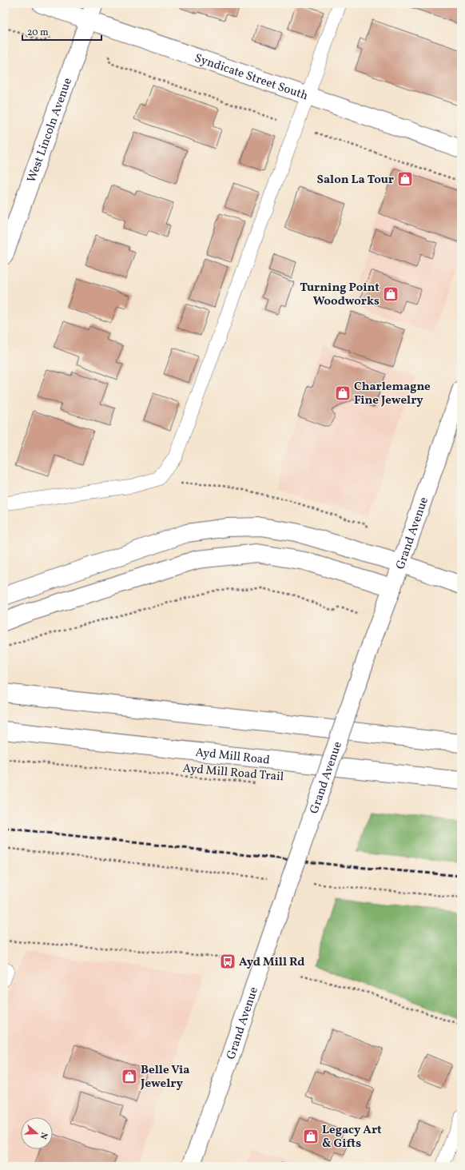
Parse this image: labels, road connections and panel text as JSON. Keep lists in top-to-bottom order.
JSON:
{
  "streets": {
    "main road": [
      "Syndicate Street South",
      "West Lincoln Avenue",
      "Grand Avenue",
      "Ayd Mill Road"
    ],
    "path": ["Ayd Mill Road Trail"]
  },
  "crossings": [
    ["Syndicate Street South", "West Lincoln Avenue"]
  ],
  "places": {
    "shop": [
      "Salon La Tour",
      "Turning Point Woodworks",
      "Charlemagne Fine Jewelry",
      "Belle Via Jewelry",
      "Legacy Art & Gifts"
    ],
    "bus stop": ["Ayd Mill Rd"]
  },
  "scale_bar": "20 m",
  "north": "right"
}
